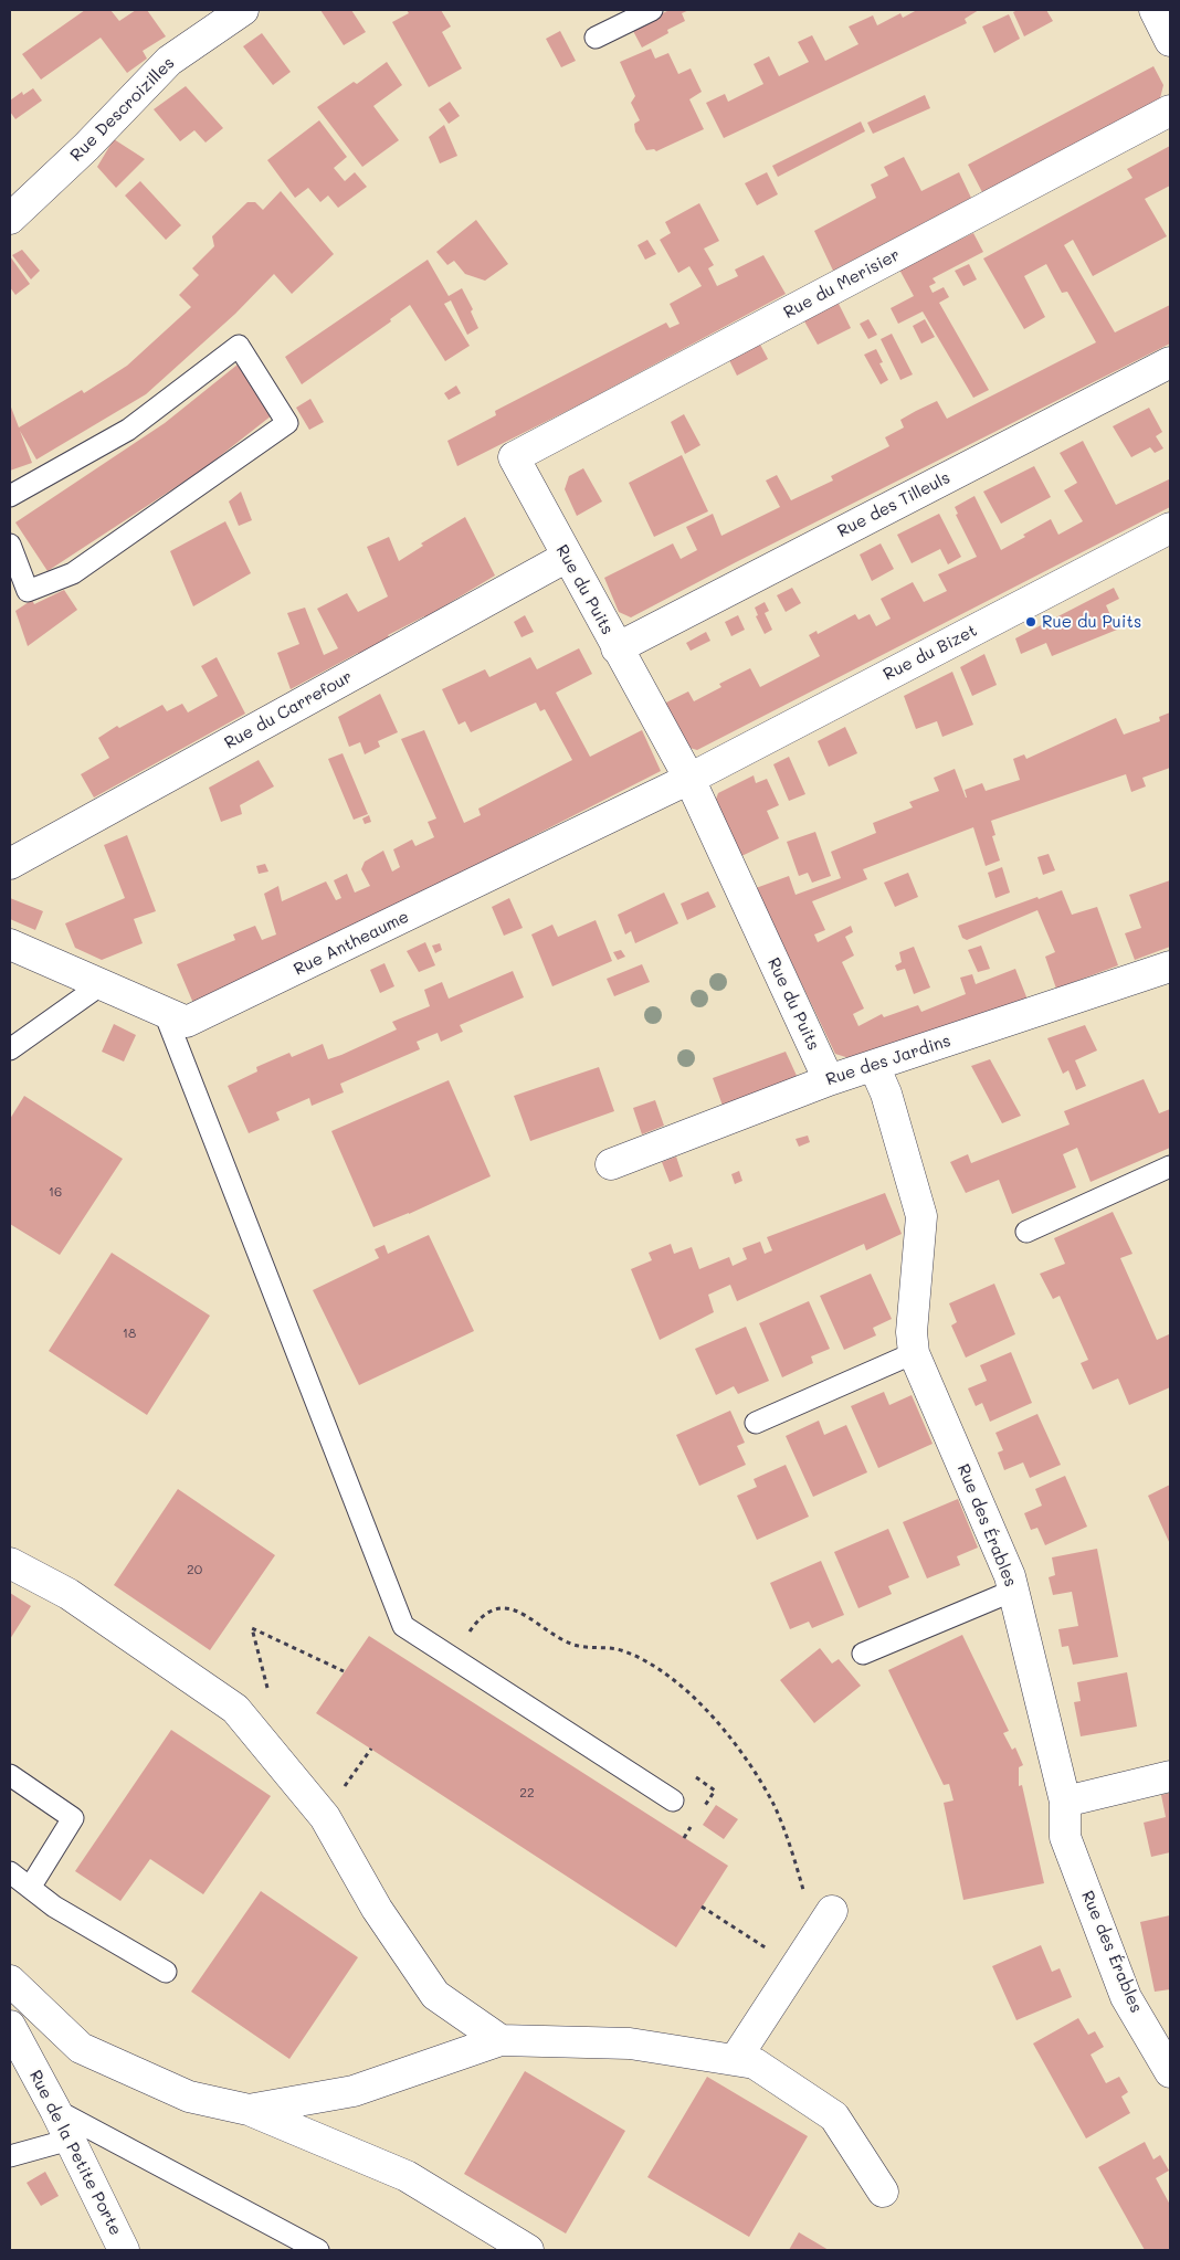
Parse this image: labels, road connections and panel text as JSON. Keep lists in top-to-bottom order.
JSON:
{
  "streets": {
    "street": [
      "Rue Descroizilles",
      "Rue du Merisier",
      "Rue des Tilleuls",
      "Rue du Puits",
      "Rue du Bizet",
      "Rue du Carrefour",
      "Rue Antheaume",
      "Rue des Jardins",
      "Rue des Érables",
      "Rue de la Petite Porte"
    ]
  },
  "crossings": [
    ["Rue du Merisier", "Rue du Puits"],
    ["Rue des Tilleuls", "Rue du Puits"],
    ["Rue du Puits", "Rue du Bizet"],
    ["Rue du Puits", "Rue du Carrefour"],
    ["Rue du Puits", "Rue Antheaume"],
    ["Rue du Puits", "Rue des Jardins"],
    ["Rue du Bizet", "Rue Antheaume"],
    ["Rue des Jardins", "Rue des Érables"]
  ],
  "places": ["Rue du Puits"],
  "house_numbers": [
    "16",
    "18",
    "20",
    "22"
  ]
}
